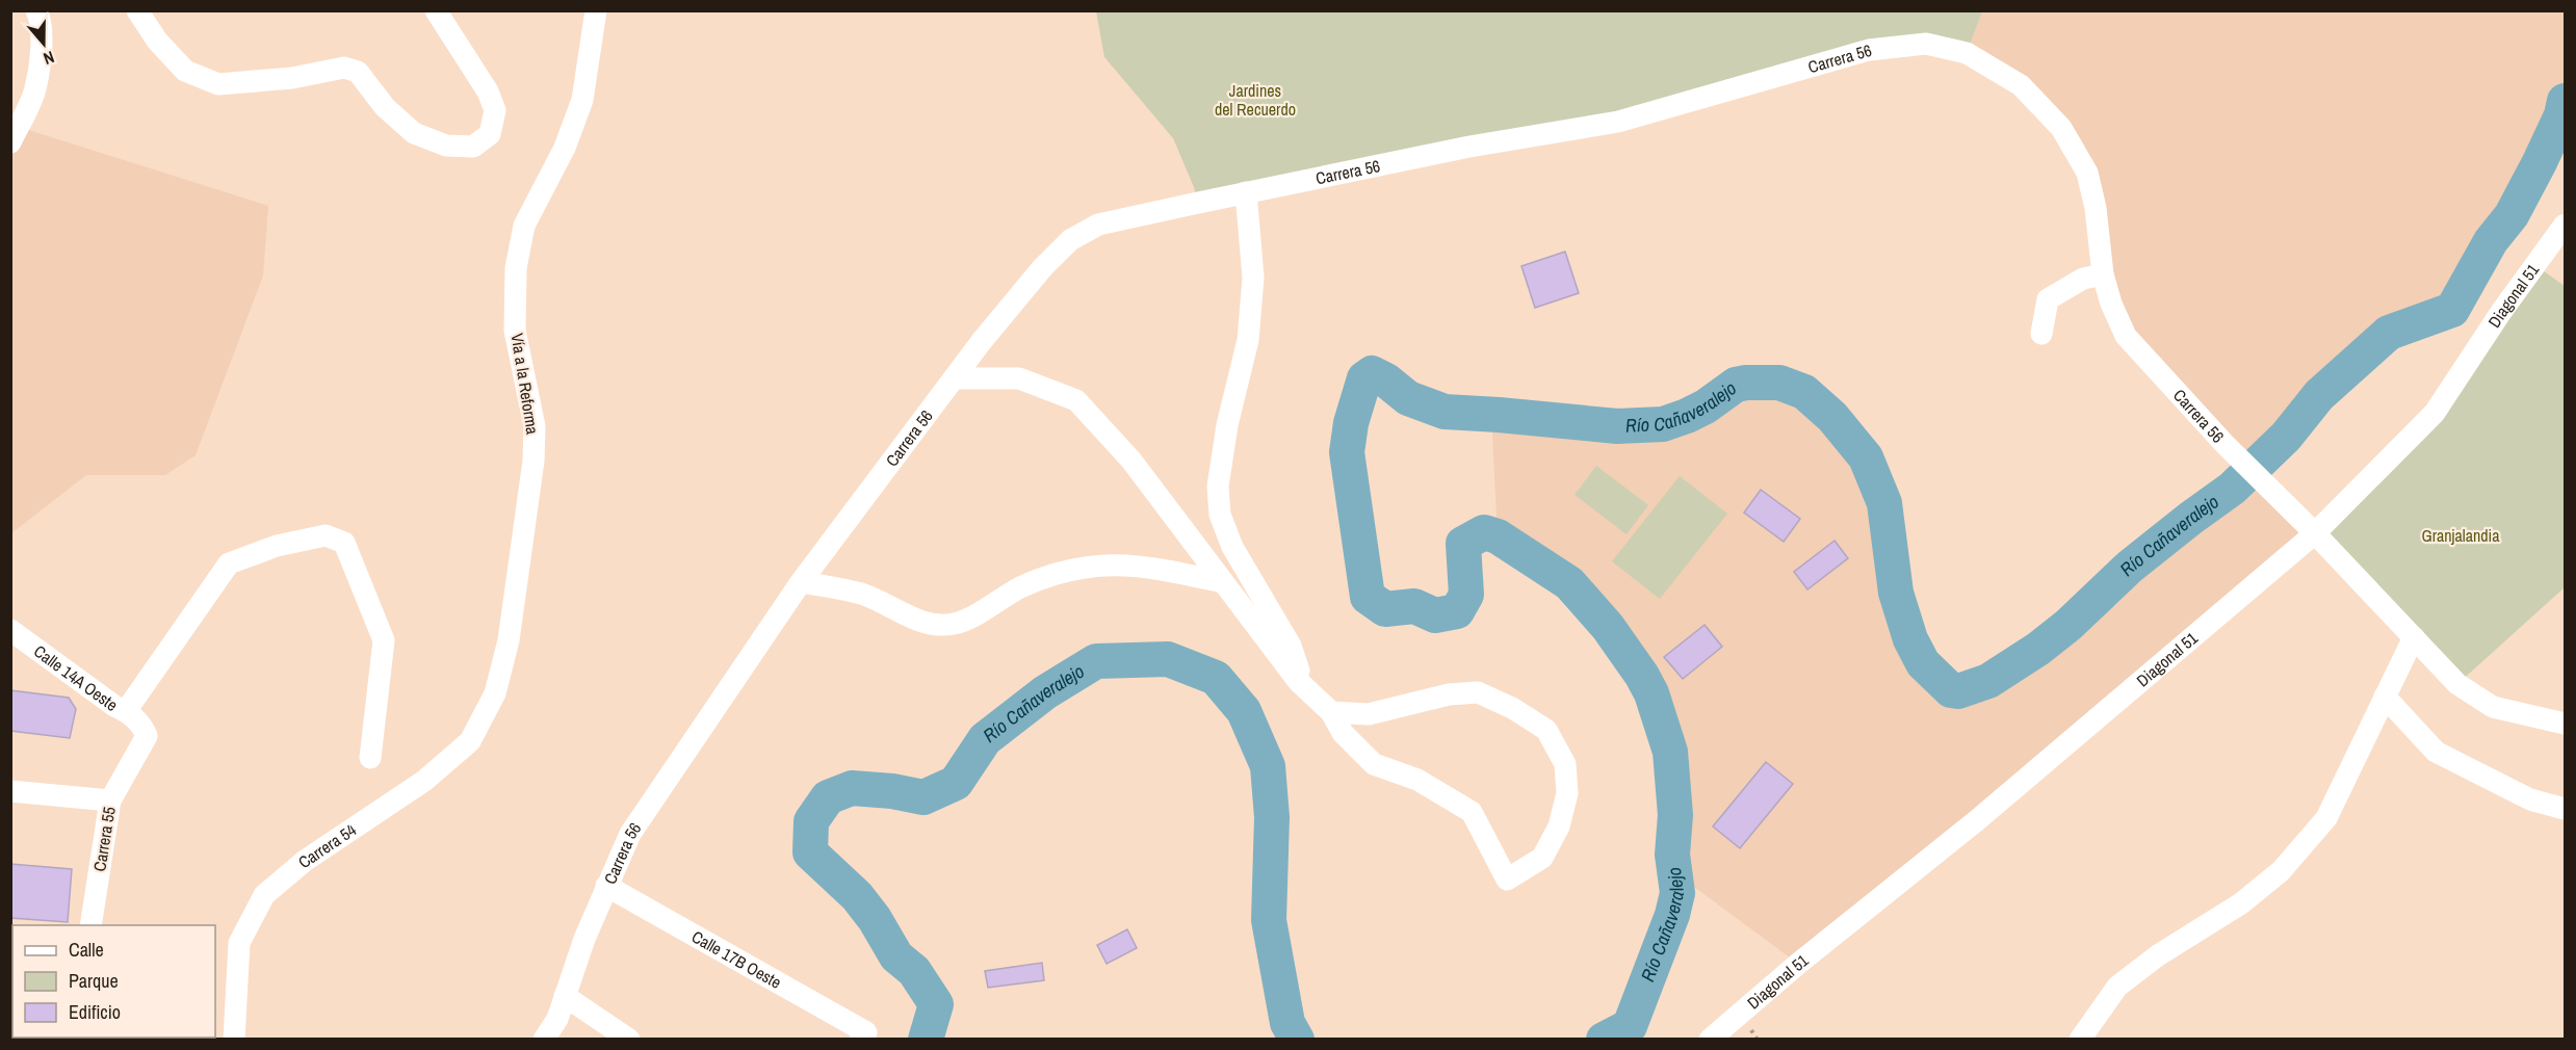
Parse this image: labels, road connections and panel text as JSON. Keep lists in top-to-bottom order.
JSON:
{
  "streets": {
    "street": [
      "Carrera 56",
      "Diagonal 51",
      "Vía a la Reforma",
      "Calle 14A Oeste",
      "Carrera 55",
      "Carrera 54",
      "Calle 17B Oeste"
    ]
  },
  "crossings": [
    ["Carrera 56", "Diagonal 51"],
    ["Carrera 56", "Calle 17B Oeste"],
    ["Vía a la Reforma", "Carrera 54"],
    ["Calle 14A Oeste", "Carrera 55"]
  ],
  "water": ["Río Cañaveralejo"],
  "parks": ["Jardines del Recuerdo", "Granjalandia"],
  "legend": ["Calle", "Parque", "Edificio"],
  "north": "bottom"
}
